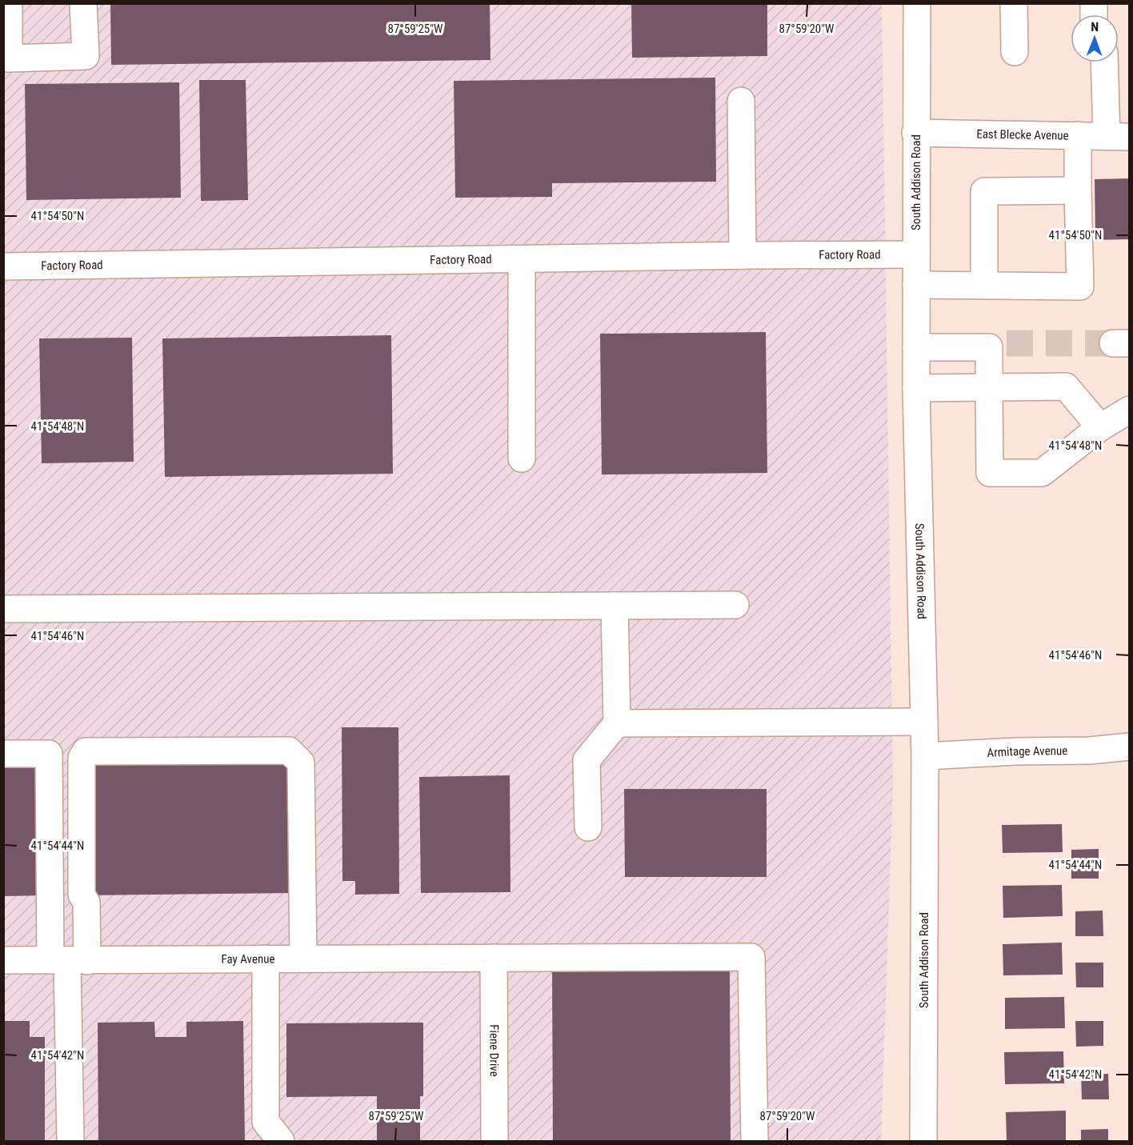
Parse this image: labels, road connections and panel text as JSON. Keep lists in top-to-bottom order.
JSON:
{
  "streets": {
    "street": [
      "East Blecke Avenue",
      "South Addison Road",
      "Factory Road",
      "Armitage Avenue",
      "Fay Avenue",
      "Fiene Drive"
    ]
  },
  "crossings": [
    ["East Blecke Avenue", "South Addison Road"],
    ["South Addison Road", "Factory Road"],
    ["South Addison Road", "Armitage Avenue"],
    ["Fay Avenue", "Fiene Drive"]
  ],
  "north": "top",
  "coordinates": [
    "87°59'25\"W",
    "87°59'20\"W",
    "41°54'50\"N",
    "41°54'48\"N",
    "41°54'46\"N",
    "41°54'44\"N",
    "41°54'42\"N"
  ]
}
